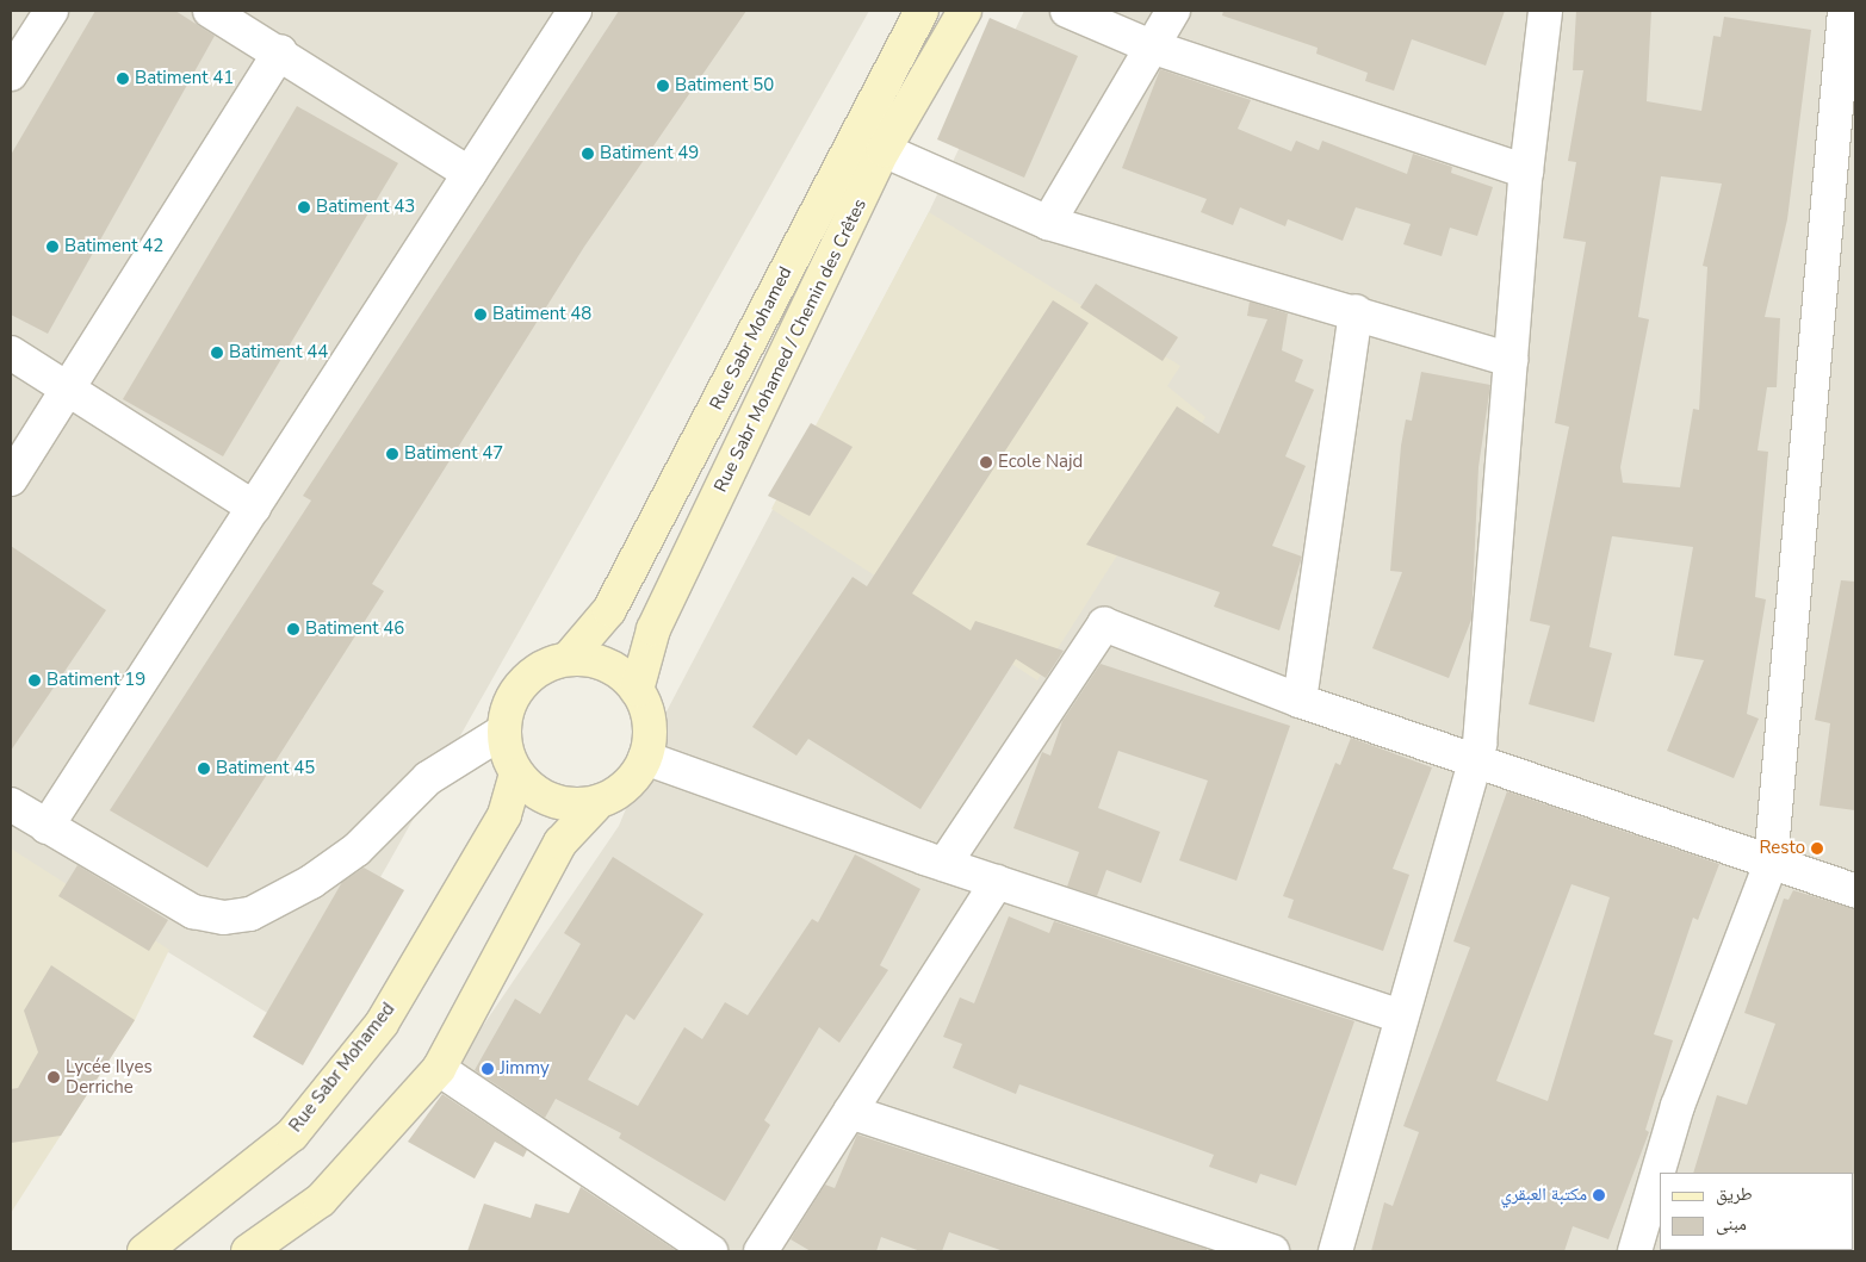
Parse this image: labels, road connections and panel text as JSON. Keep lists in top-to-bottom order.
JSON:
{
  "streets": {
    "main road": ["Rue Sabr Mohamed", "Rue Sabr Mohamed / Chemin des Crêtes"]
  },
  "crossings": [
    ["Rue Sabr Mohamed", "Rue Sabr Mohamed / Chemin des Crêtes"]
  ],
  "places": [
    "Batiment 41",
    "Batiment 50",
    "Batiment 49",
    "Batiment 43",
    "Batiment 42",
    "Batiment 48",
    "Batiment 44",
    "Batiment 47",
    "Ecole Najd",
    "Batiment 46",
    "Batiment 19",
    "Batiment 45",
    "Resto",
    "Jimmy",
    "Lycée Ilyes Derriche",
    "مكتبة العبقري"
  ],
  "legend": ["طريق", "مبنى"]
}
